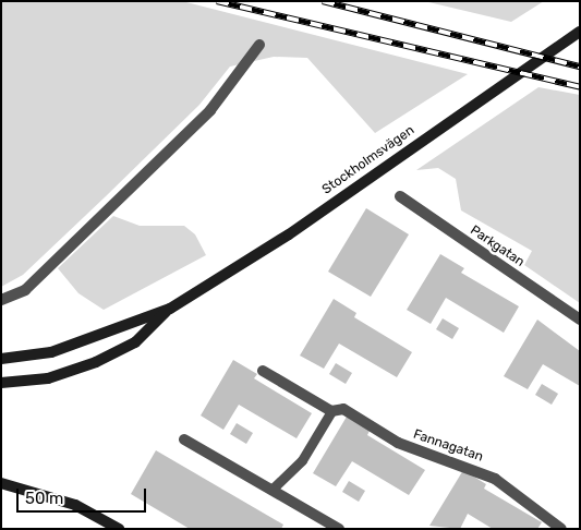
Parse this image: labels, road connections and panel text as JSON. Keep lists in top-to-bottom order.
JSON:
{
  "streets": {
    "main road": ["Stockholmsvägen"],
    "street": ["Parkgatan", "Fannagatan"]
  },
  "scale_bar": "50 m"
}
